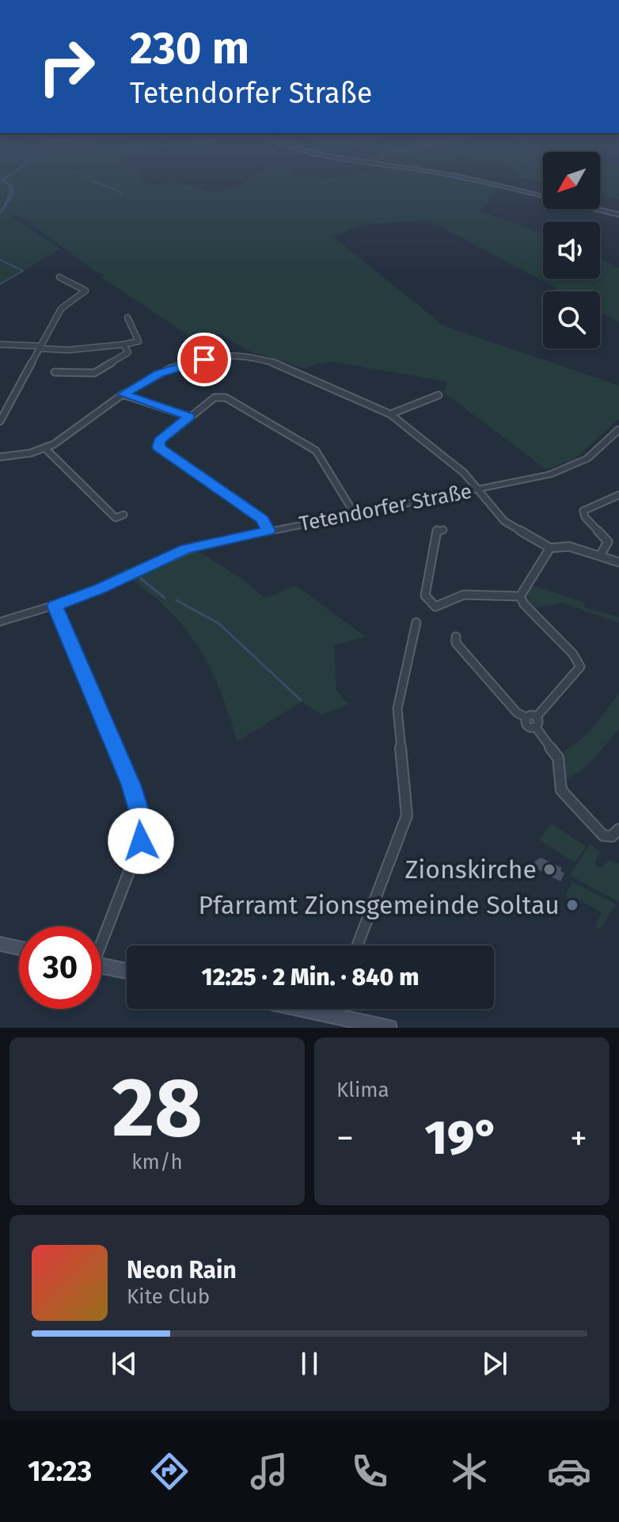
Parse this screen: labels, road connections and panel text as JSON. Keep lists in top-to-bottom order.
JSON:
{
  "streets": {
    "street": ["Tetendorfer Straße"]
  },
  "places": ["Zionskirche", "Pfarramt Zionsgemeinde Soltau"],
  "north": "bottom left",
  "page": {
    "turn": ["230 m", "Tetendorfer Straße"],
    "limit": "30",
    "trip": "12:25 · 2 Min. · 840 m",
    "tile": [
      ["28", "km/h"],
      "Klima"
    ],
    "heat": ["−", "19°", "+"],
    "song": ["Neon Rain", "Kite Club"],
    "tabs": "12:23"
  }
}
